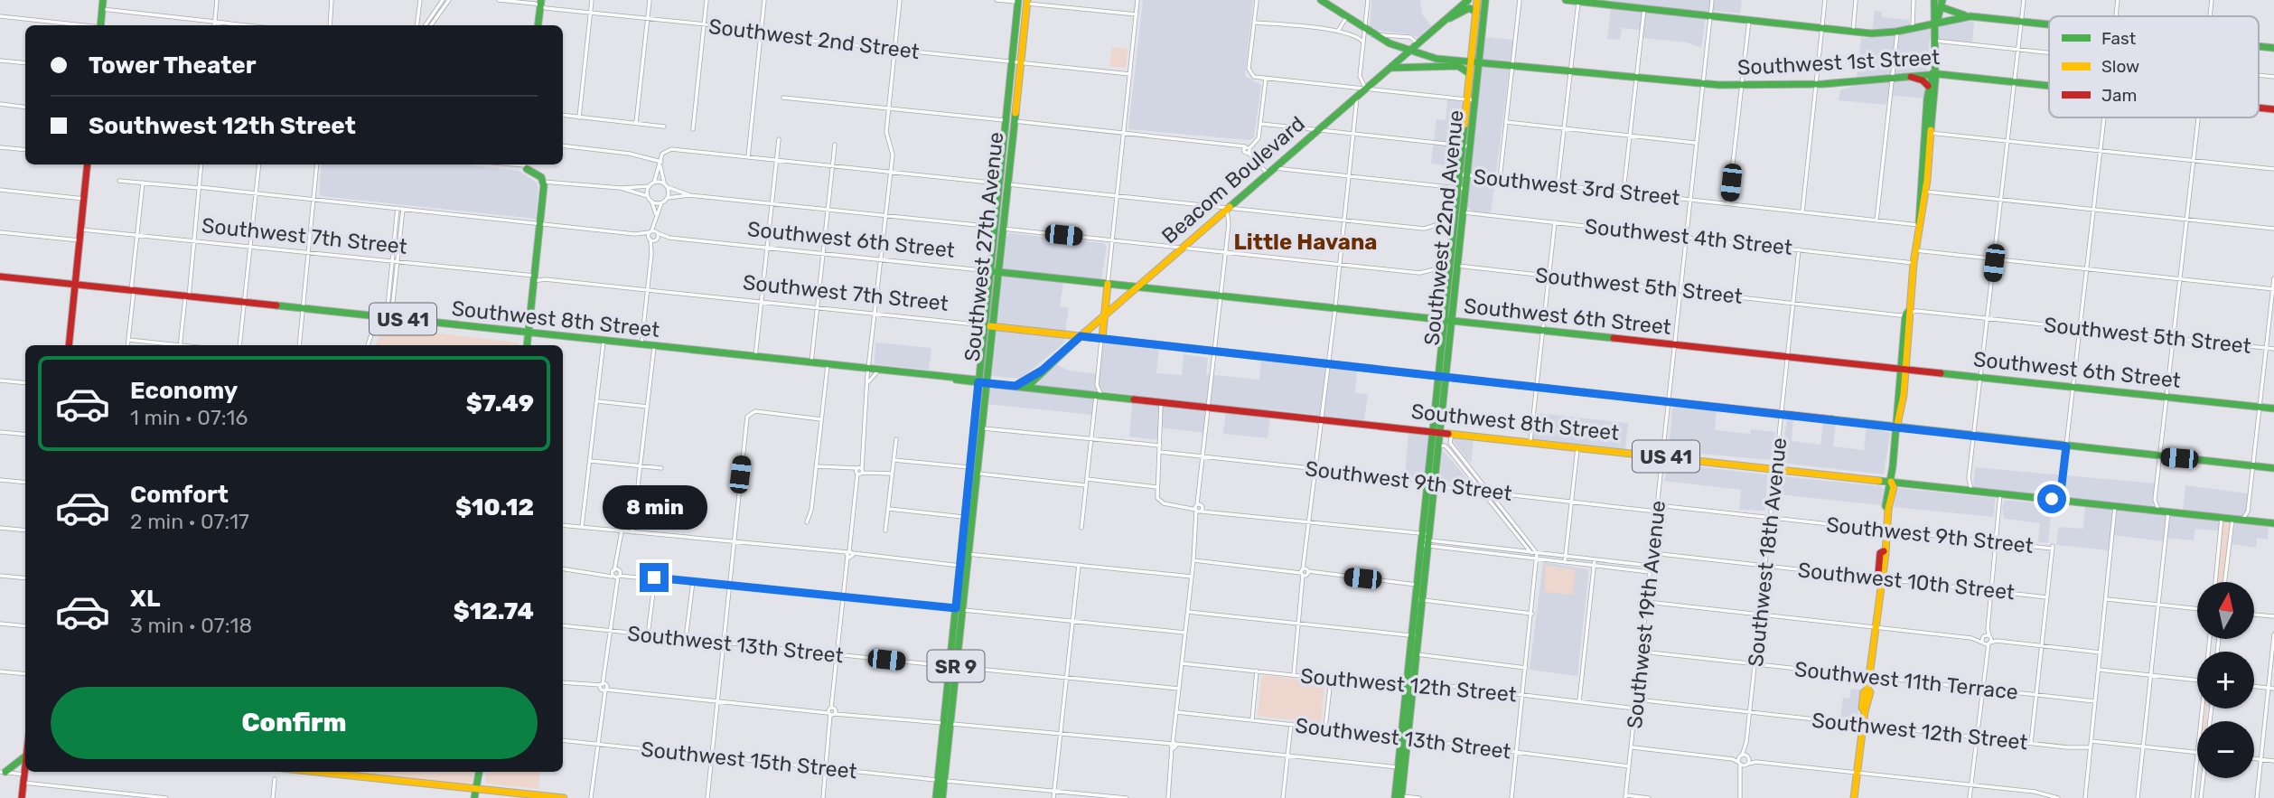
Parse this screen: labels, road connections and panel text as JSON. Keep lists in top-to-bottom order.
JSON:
{
  "streets": {
    "main road": [
      "Southwest 1st Street",
      "Beacom Boulevard",
      "Southwest 22nd Avenue",
      "Southwest 7th Street",
      "Southwest 6th Street",
      "Southwest 27th Avenue",
      "US 41",
      "Southwest 8th Street",
      "SR 9"
    ],
    "street": [
      "Southwest 2nd Street",
      "Southwest 3rd Street",
      "Southwest 4th Street",
      "Southwest 5th Street",
      "Southwest 9th Street",
      "Southwest 18th Avenue",
      "Southwest 10th Street",
      "Southwest 19th Avenue",
      "Southwest 13th Street",
      "Southwest 11th Terrace",
      "Southwest 12th Street",
      "Southwest 15th Street"
    ]
  },
  "crossings": [
    ["Southwest 2nd Street", "Southwest 27th Avenue"],
    ["Southwest 1st Street", "Beacom Boulevard"],
    ["Southwest 1st Street", "Southwest 22nd Avenue"],
    ["Southwest 1st Street", "Southwest 19th Avenue"],
    ["Beacom Boulevard", "Southwest 3rd Street"],
    ["Beacom Boulevard", "Southwest 22nd Avenue"],
    ["Beacom Boulevard", "Southwest 7th Street"],
    ["Beacom Boulevard", "Southwest 6th Street"],
    ["Beacom Boulevard", "Southwest 5th Street"],
    ["Beacom Boulevard", "Southwest 8th Street"],
    ["Southwest 3rd Street", "Southwest 22nd Avenue"],
    ["Southwest 3rd Street", "Southwest 19th Avenue"],
    ["Southwest 22nd Avenue", "Southwest 7th Street"],
    ["Southwest 22nd Avenue", "Southwest 4th Street"],
    ["Southwest 22nd Avenue", "Southwest 6th Street"],
    ["Southwest 22nd Avenue", "Southwest 5th Street"],
    ["Southwest 22nd Avenue", "Southwest 8th Street"],
    ["Southwest 22nd Avenue", "Southwest 9th Street"],
    ["Southwest 22nd Avenue", "Southwest 13th Street"],
    ["Southwest 22nd Avenue", "Southwest 12th Street"],
    ["Southwest 7th Street", "Southwest 27th Avenue"],
    ["Southwest 7th Street", "Southwest 18th Avenue"],
    ["Southwest 7th Street", "Southwest 19th Avenue"],
    ["Southwest 4th Street", "Southwest 18th Avenue"],
    ["Southwest 4th Street", "Southwest 19th Avenue"],
    ["Southwest 6th Street", "Southwest 27th Avenue"],
    ["Southwest 6th Street", "Southwest 18th Avenue"],
    ["Southwest 6th Street", "Southwest 19th Avenue"],
    ["Southwest 27th Avenue", "Southwest 5th Street"],
    ["Southwest 27th Avenue", "Southwest 8th Street"],
    ["Southwest 27th Avenue", "Southwest 13th Street"],
    ["Southwest 27th Avenue", "Southwest 15th Street"],
    ["Southwest 5th Street", "Southwest 18th Avenue"],
    ["Southwest 5th Street", "Southwest 19th Avenue"],
    ["Southwest 8th Street", "Southwest 18th Avenue"],
    ["Southwest 8th Street", "Southwest 19th Avenue"],
    ["Southwest 9th Street", "Southwest 18th Avenue"],
    ["Southwest 9th Street", "Southwest 10th Street"],
    ["Southwest 9th Street", "Southwest 19th Avenue"],
    ["Southwest 18th Avenue", "Southwest 10th Street"],
    ["Southwest 18th Avenue", "Southwest 11th Terrace"],
    ["Southwest 18th Avenue", "Southwest 12th Street"],
    ["Southwest 10th Street", "Southwest 19th Avenue"],
    ["Southwest 19th Avenue", "Southwest 13th Street"],
    ["Southwest 19th Avenue", "Southwest 11th Terrace"],
    ["Southwest 19th Avenue", "Southwest 12th Street"]
  ],
  "districts": ["Little Havana"],
  "legend": ["Fast", "Slow", "Jam"],
  "north": "top",
  "page": {
    "banner": ["Tower Theater", "Southwest 12th Street"],
    "list": [
      {
        "name": "Economy",
        "note": "1 min · 07:16",
        "value": "$7.49"
      },
      {
        "name": "Comfort",
        "note": "2 min · 07:17",
        "value": "$10.12"
      },
      {
        "name": "XL",
        "note": "3 min · 07:18",
        "value": "$12.74"
      }
    ],
    "bubble": "8 min",
    "map_buttons": ["+", "−"],
    "buttons": "Confirm"
  }
}
